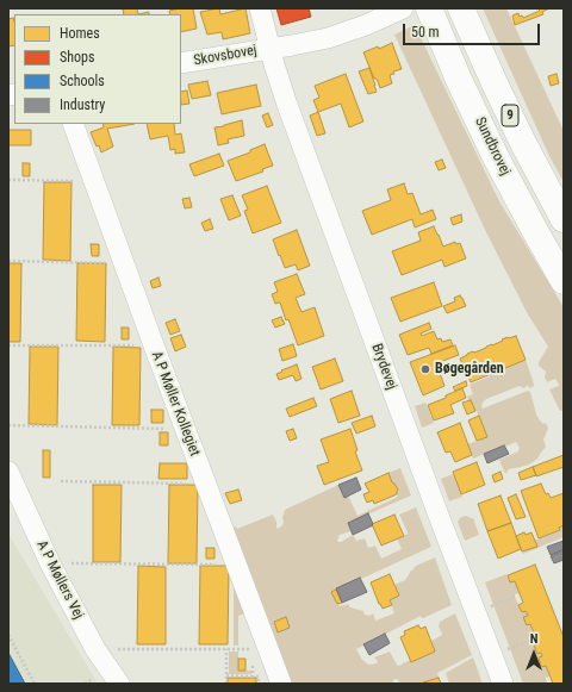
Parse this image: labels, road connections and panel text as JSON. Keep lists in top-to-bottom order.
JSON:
{
  "streets": {
    "main road": ["9", "Sundbrovej"],
    "street": [
      "Skovsbovej",
      "Brydevej",
      "A P Møller Kollegiet",
      "A P Møllers Vej"
    ]
  },
  "crossings": [
    ["Skovsbovej", "Brydevej"]
  ],
  "places": ["Bøgegården"],
  "legend": [
    "Homes",
    "Shops",
    "Schools",
    "Industry"
  ],
  "scale_bar": "50 m",
  "north": "top"
}
